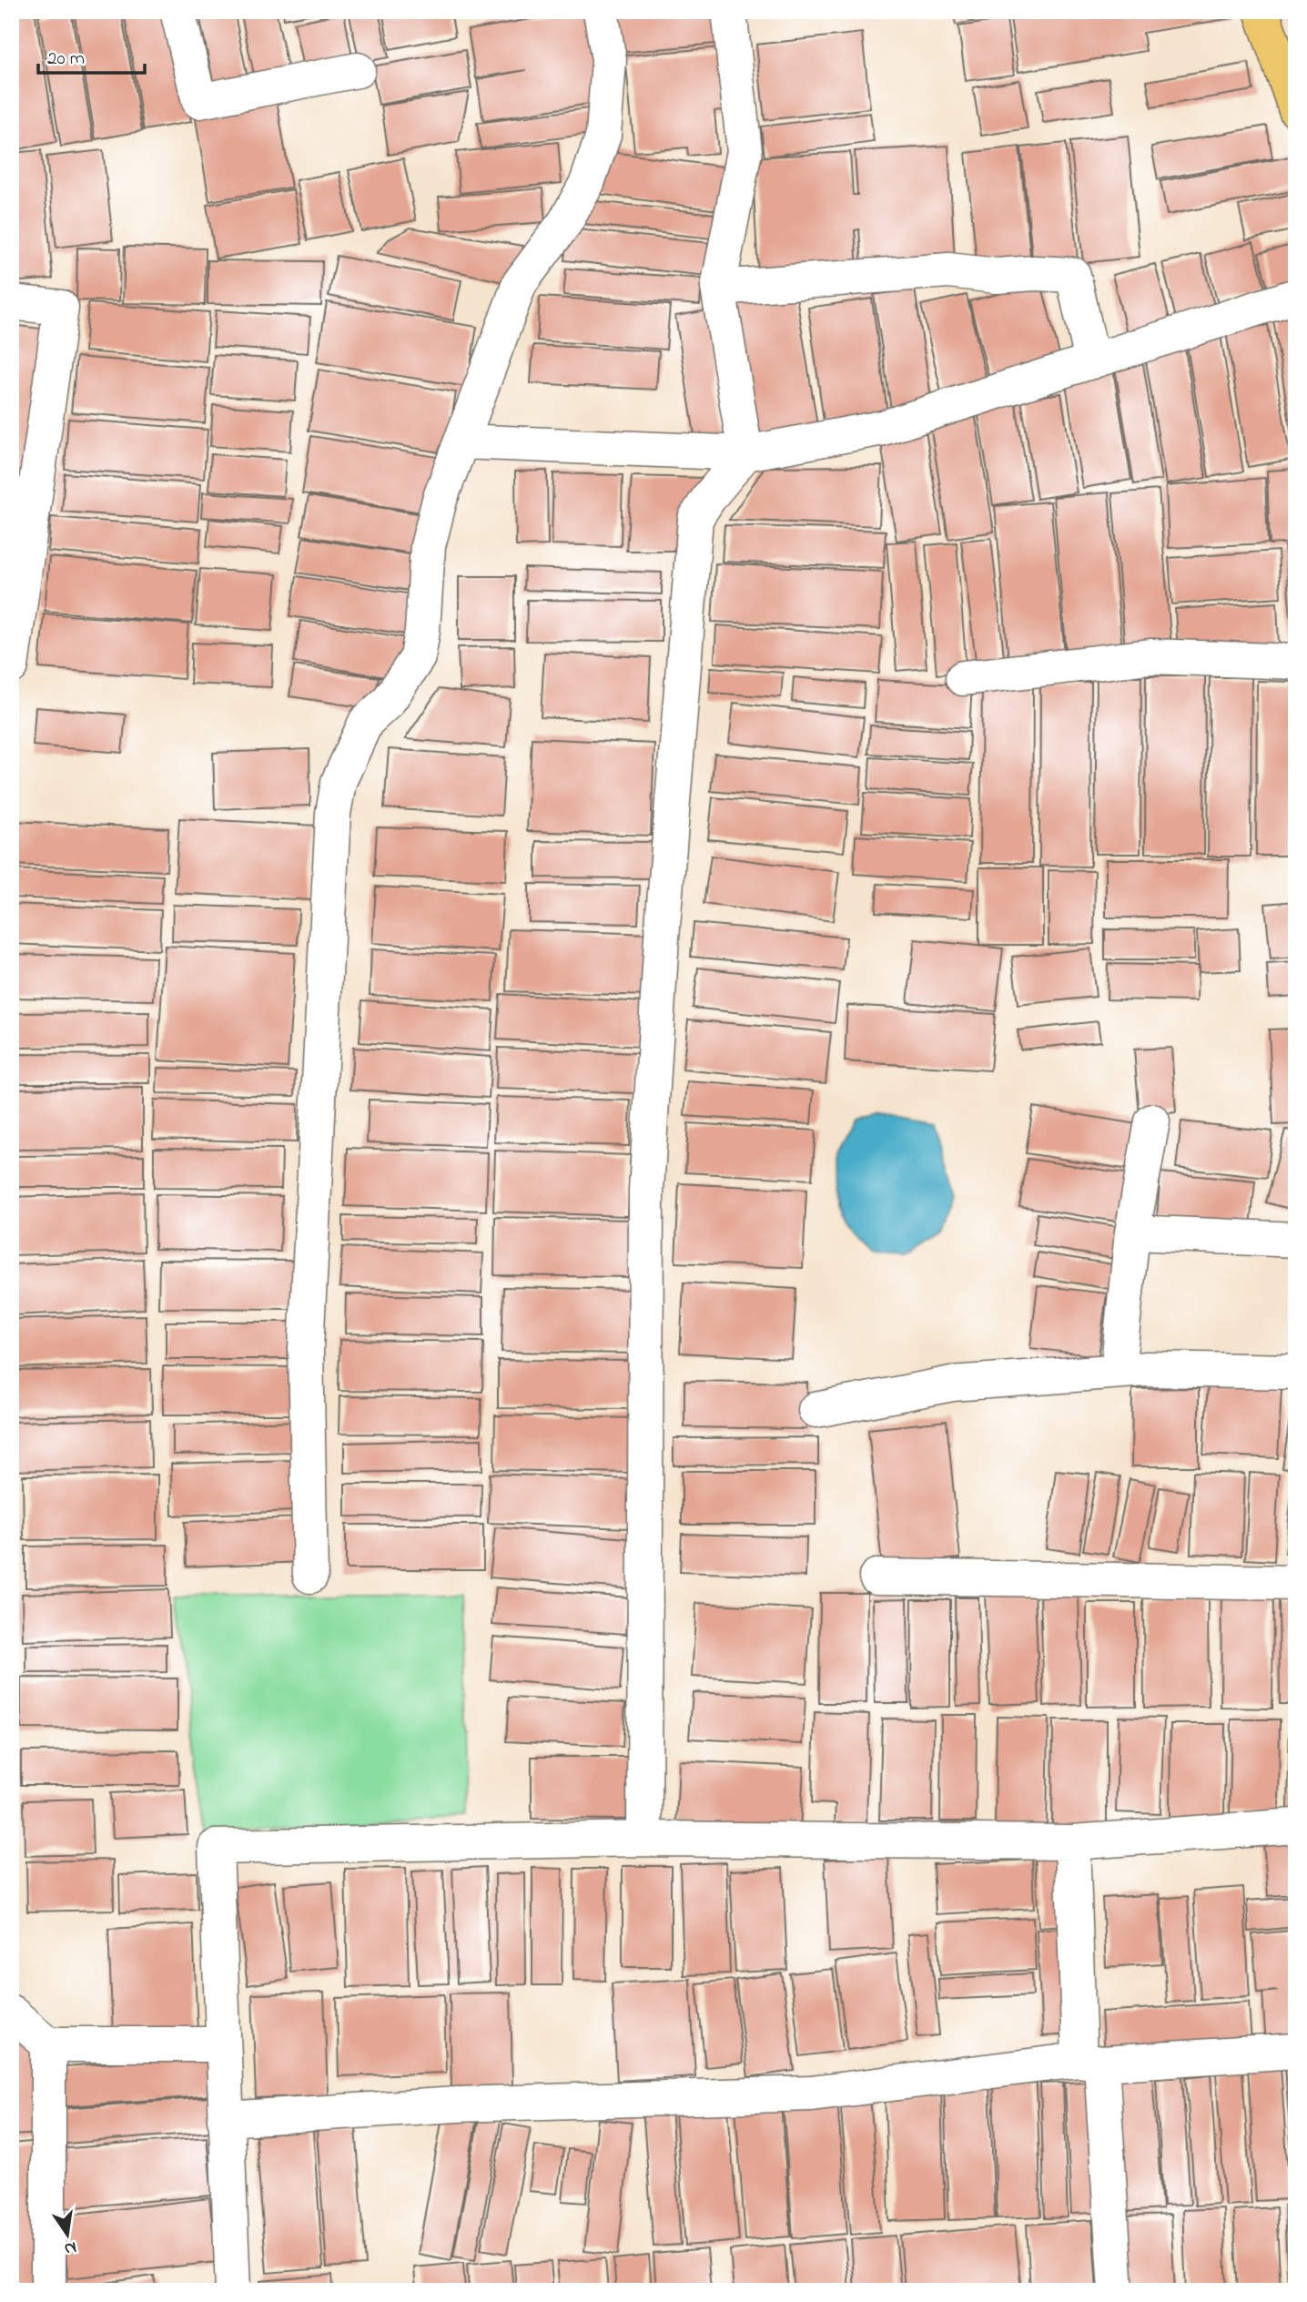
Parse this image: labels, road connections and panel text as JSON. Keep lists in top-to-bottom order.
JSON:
{
  "scale_bar": "20 m",
  "north": "bottom"
}
